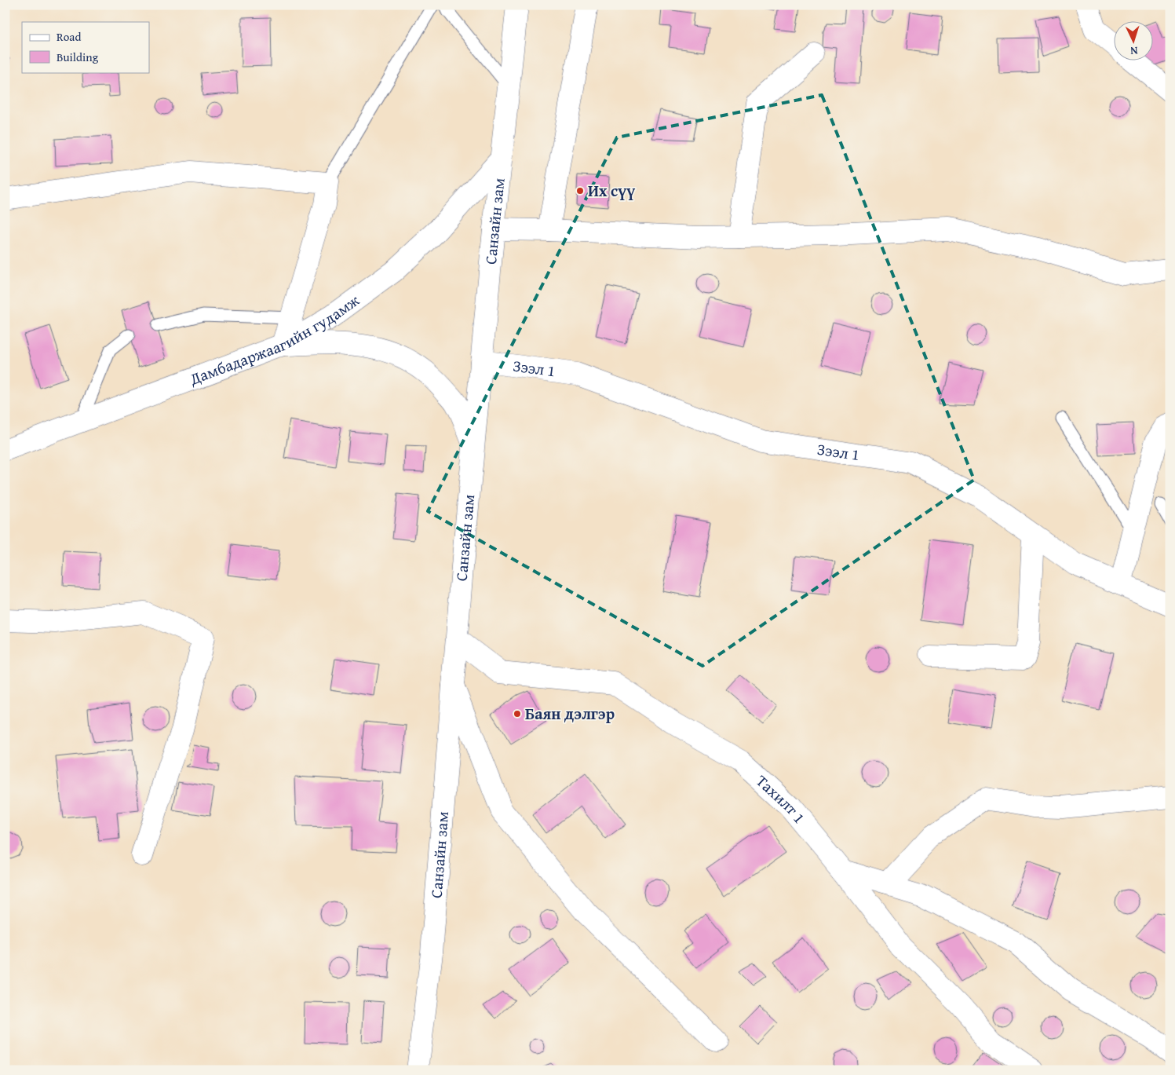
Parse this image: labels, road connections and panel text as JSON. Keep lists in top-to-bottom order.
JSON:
{
  "streets": {
    "street": [
      "Санзайн зам",
      "Дамбадаржаагийн гудамж",
      "Зээл 1",
      "Тахилт 1"
    ]
  },
  "crossings": [
    ["Санзайн зам", "Дамбадаржаагийн гудамж"],
    ["Санзайн зам", "Зээл 1"],
    ["Санзайн зам", "Тахилт 1"]
  ],
  "places": ["Их сүү", "Баян дэлгэр"],
  "legend": ["Road", "Building"],
  "north": "bottom"
}
